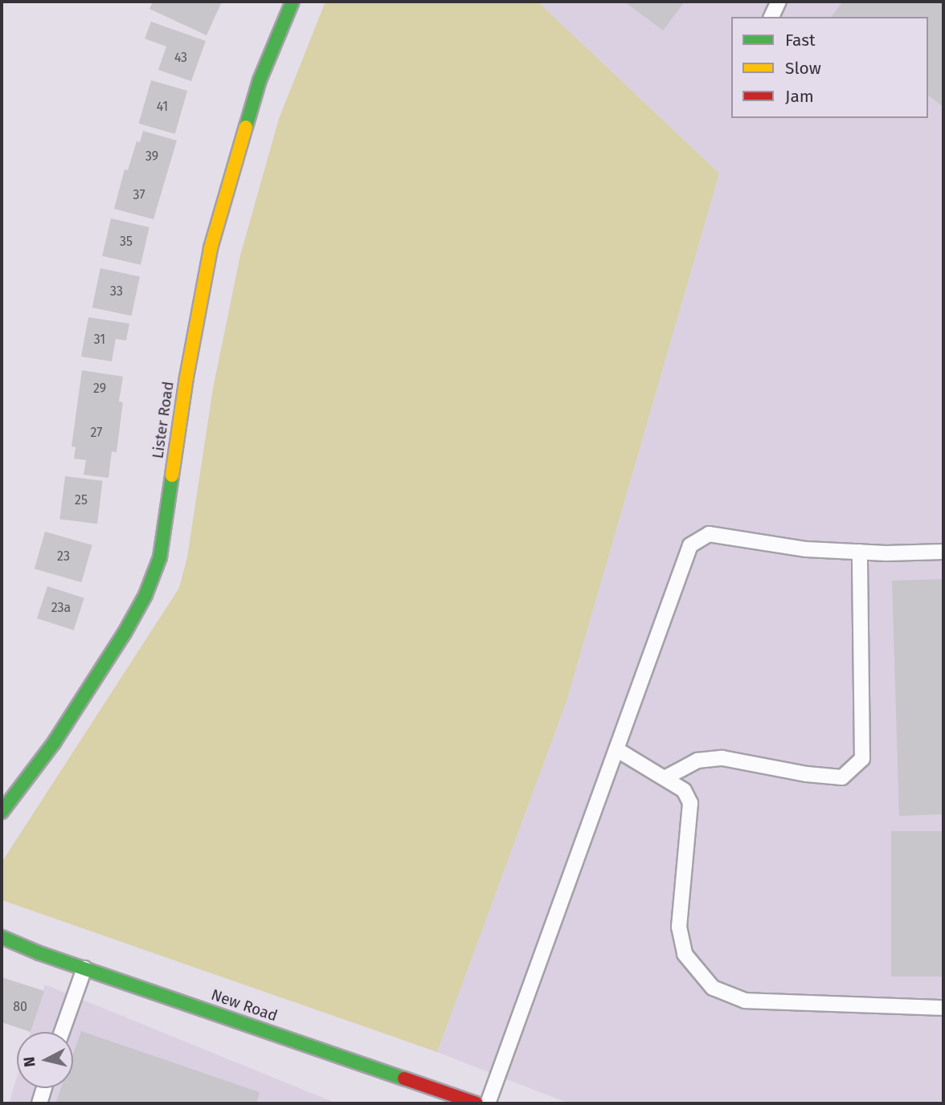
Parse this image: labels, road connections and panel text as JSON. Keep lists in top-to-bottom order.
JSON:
{
  "streets": {
    "street": ["Lister Road", "New Road"]
  },
  "house_numbers": [
    "43",
    "41",
    "39",
    "37",
    "35",
    "33",
    "31",
    "29",
    "27",
    "25",
    "23",
    "23a",
    "80"
  ],
  "legend": ["Fast", "Slow", "Jam"],
  "north": "left"
}
